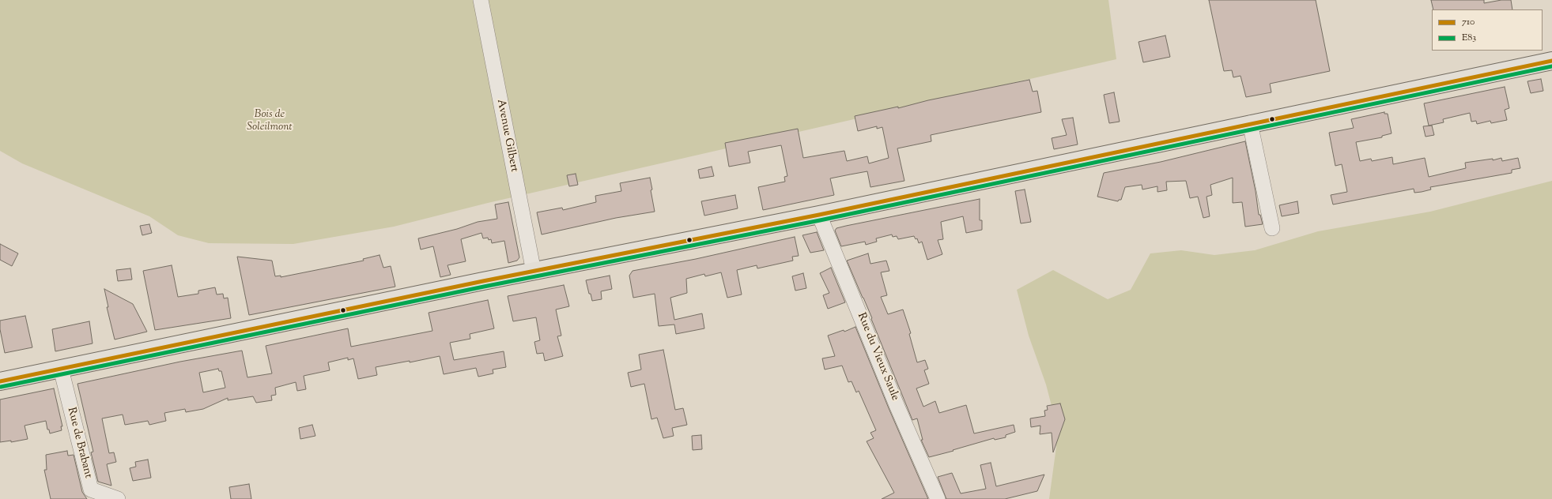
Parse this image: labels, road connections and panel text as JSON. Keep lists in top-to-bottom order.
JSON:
{
  "streets": {
    "street": ["Avenue Gilbert", "Rue du Vieux Saule", "Rue de Brabant"]
  },
  "parks": ["Bois de Soleilmont"],
  "lines": ["transit line 710", "transit line E83"],
  "legend": ["710", "E83"]
}
